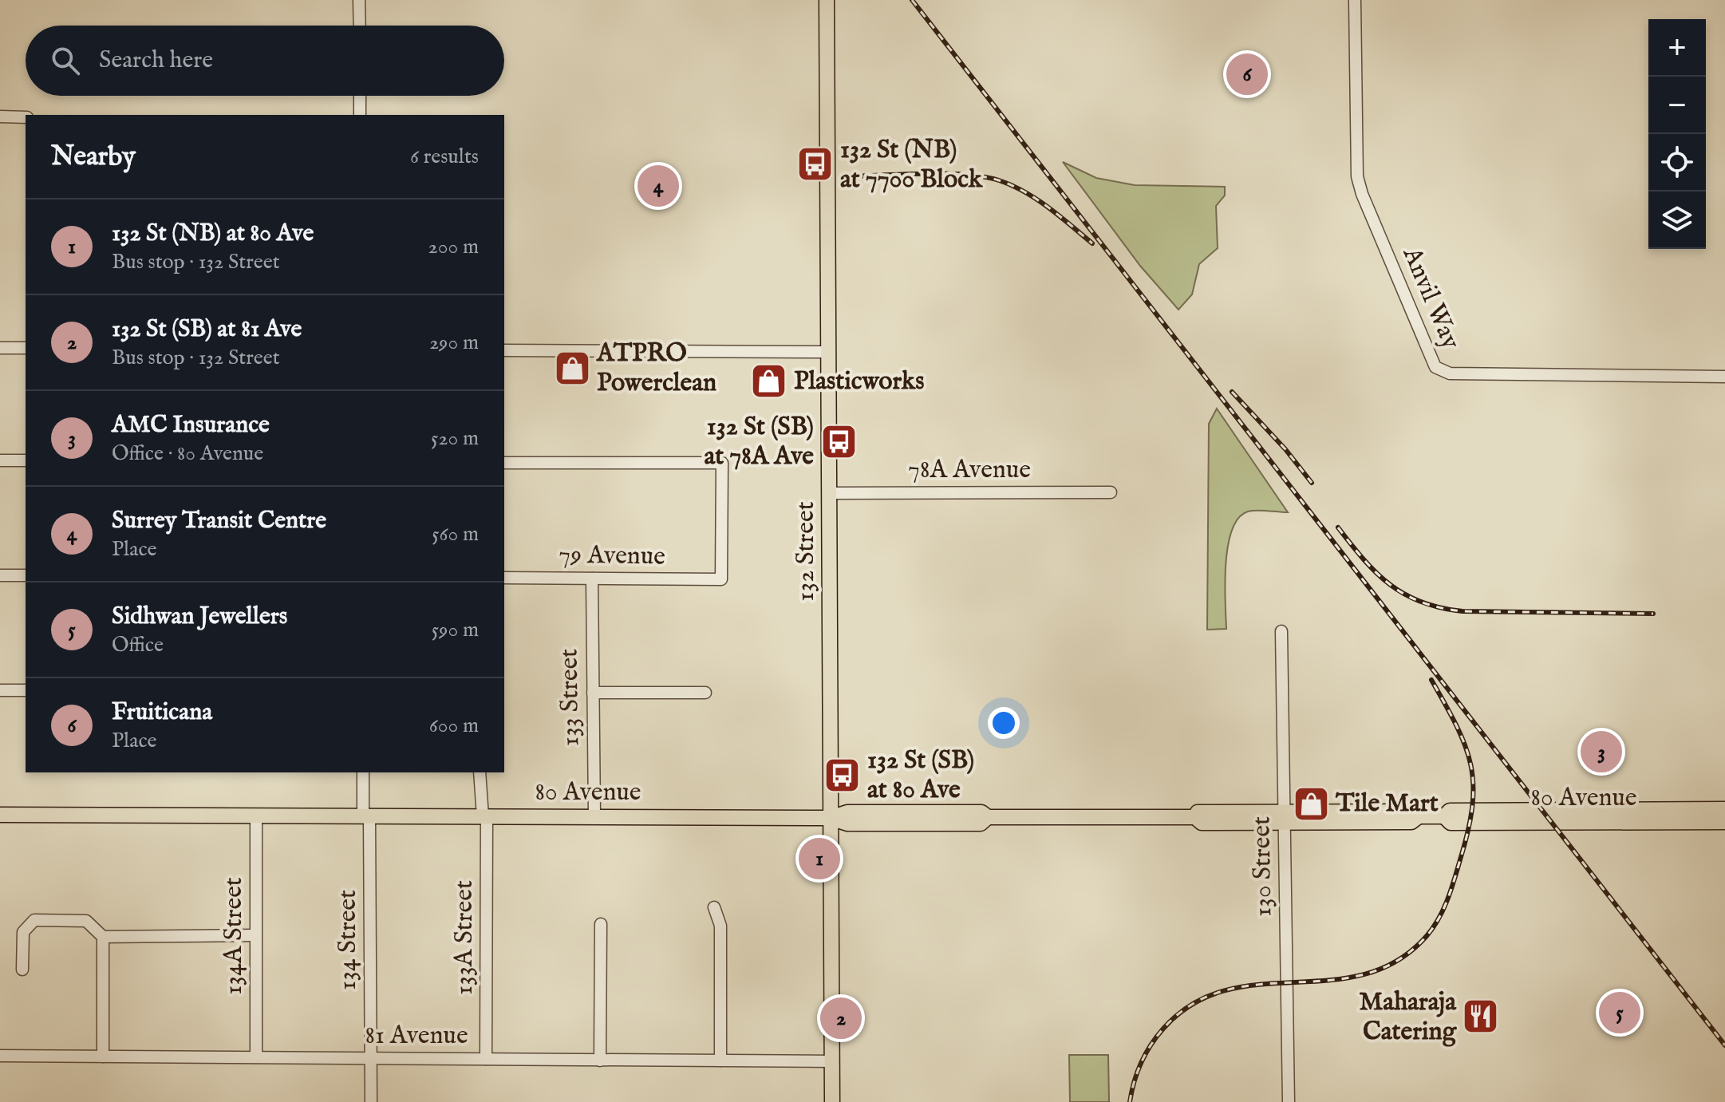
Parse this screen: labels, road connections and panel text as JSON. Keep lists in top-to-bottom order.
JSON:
{
  "streets": {
    "main road": ["132 Street", "80 Avenue"],
    "street": [
      "Anvil Way",
      "78A Avenue",
      "79 Avenue",
      "133 Street",
      "130 Street",
      "134A Street",
      "133A Street",
      "134 Street",
      "81 Avenue"
    ]
  },
  "crossings": [
    ["78A Avenue", "132 Street"],
    ["132 Street", "80 Avenue"],
    ["132 Street", "81 Avenue"],
    ["79 Avenue", "133 Street"],
    ["133 Street", "80 Avenue"],
    ["80 Avenue", "130 Street"],
    ["80 Avenue", "134A Street"],
    ["80 Avenue", "133A Street"],
    ["80 Avenue", "134 Street"],
    ["134A Street", "81 Avenue"],
    ["133A Street", "81 Avenue"],
    ["134 Street", "81 Avenue"]
  ],
  "places": {
    "bus stop": ["132 St (NB) at 7700 Block", "132 St (SB) at 78A Ave", "132 St (SB) at 80 Ave"],
    "shop": ["ATPRO Powerclean", "Plasticworks", "Tile Mart"],
    "restaurant": ["Maharaja Catering"]
  },
  "page": {
    "map_buttons": ["+", "−"],
    "search": "Search here",
    "pins": [
      "6",
      "4",
      "3",
      "1",
      "5",
      "2"
    ],
    "heading": ["Nearby", "6 results"],
    "list": [
      {
        "mark": "1",
        "name": "132 St (NB) at 80 Ave",
        "note": "Bus stop · 132 Street",
        "value": "200 m"
      },
      {
        "mark": "2",
        "name": "132 St (SB) at 81 Ave",
        "note": "Bus stop · 132 Street",
        "value": "290 m"
      },
      {
        "mark": "3",
        "name": "AMC Insurance",
        "note": "Office · 80 Avenue",
        "value": "520 m"
      },
      {
        "mark": "4",
        "name": "Surrey Transit Centre",
        "note": "Place",
        "value": "560 m"
      },
      {
        "mark": "5",
        "name": "Sidhwan Jewellers",
        "note": "Office",
        "value": "590 m"
      },
      {
        "mark": "6",
        "name": "Fruiticana",
        "note": "Place",
        "value": "600 m"
      }
    ]
  }
}
